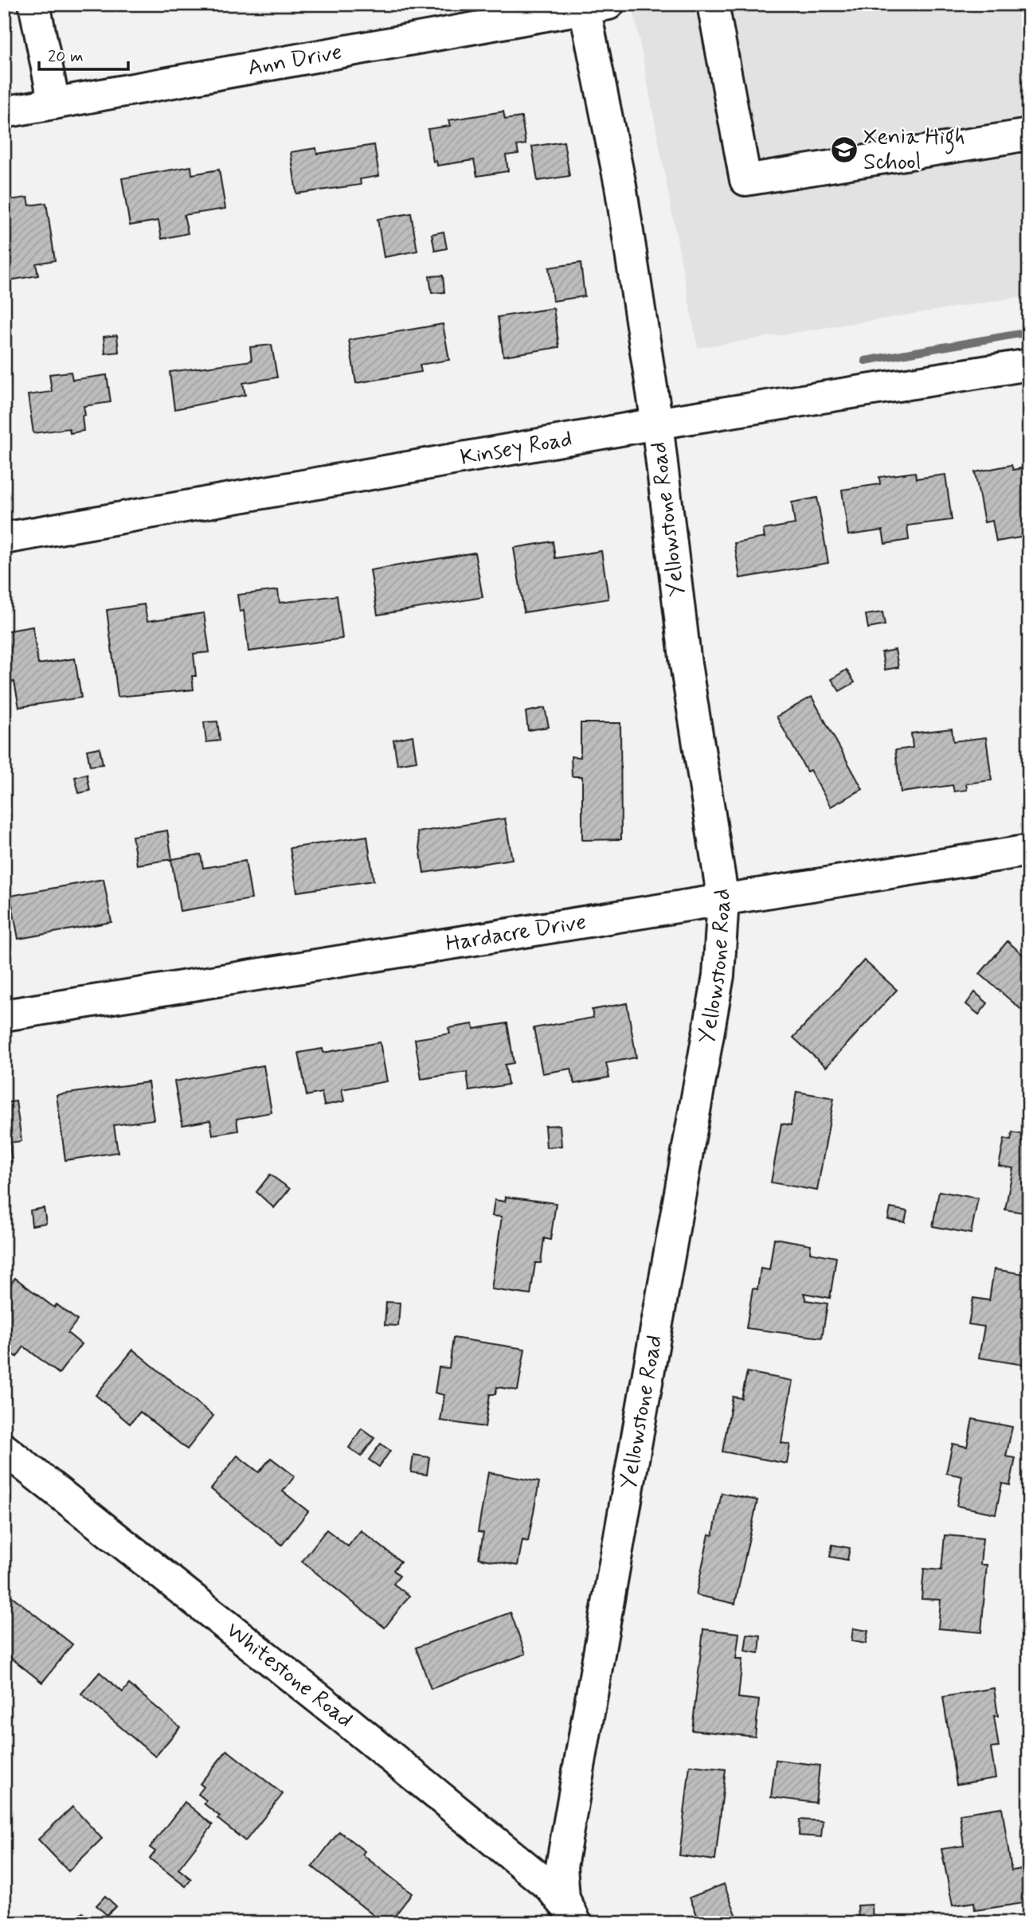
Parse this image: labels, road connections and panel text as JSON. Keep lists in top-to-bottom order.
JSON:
{
  "streets": {
    "street": [
      "Ann Drive",
      "Kinsey Road",
      "Yellowstone Road",
      "Hardacre Drive",
      "Whitestone Road"
    ]
  },
  "crossings": [
    ["Ann Drive", "Yellowstone Road"],
    ["Kinsey Road", "Yellowstone Road"],
    ["Yellowstone Road", "Hardacre Drive"],
    ["Yellowstone Road", "Whitestone Road"]
  ],
  "places": {
    "school or university": ["Xenia High School"]
  },
  "scale_bar": "20 m"
}
